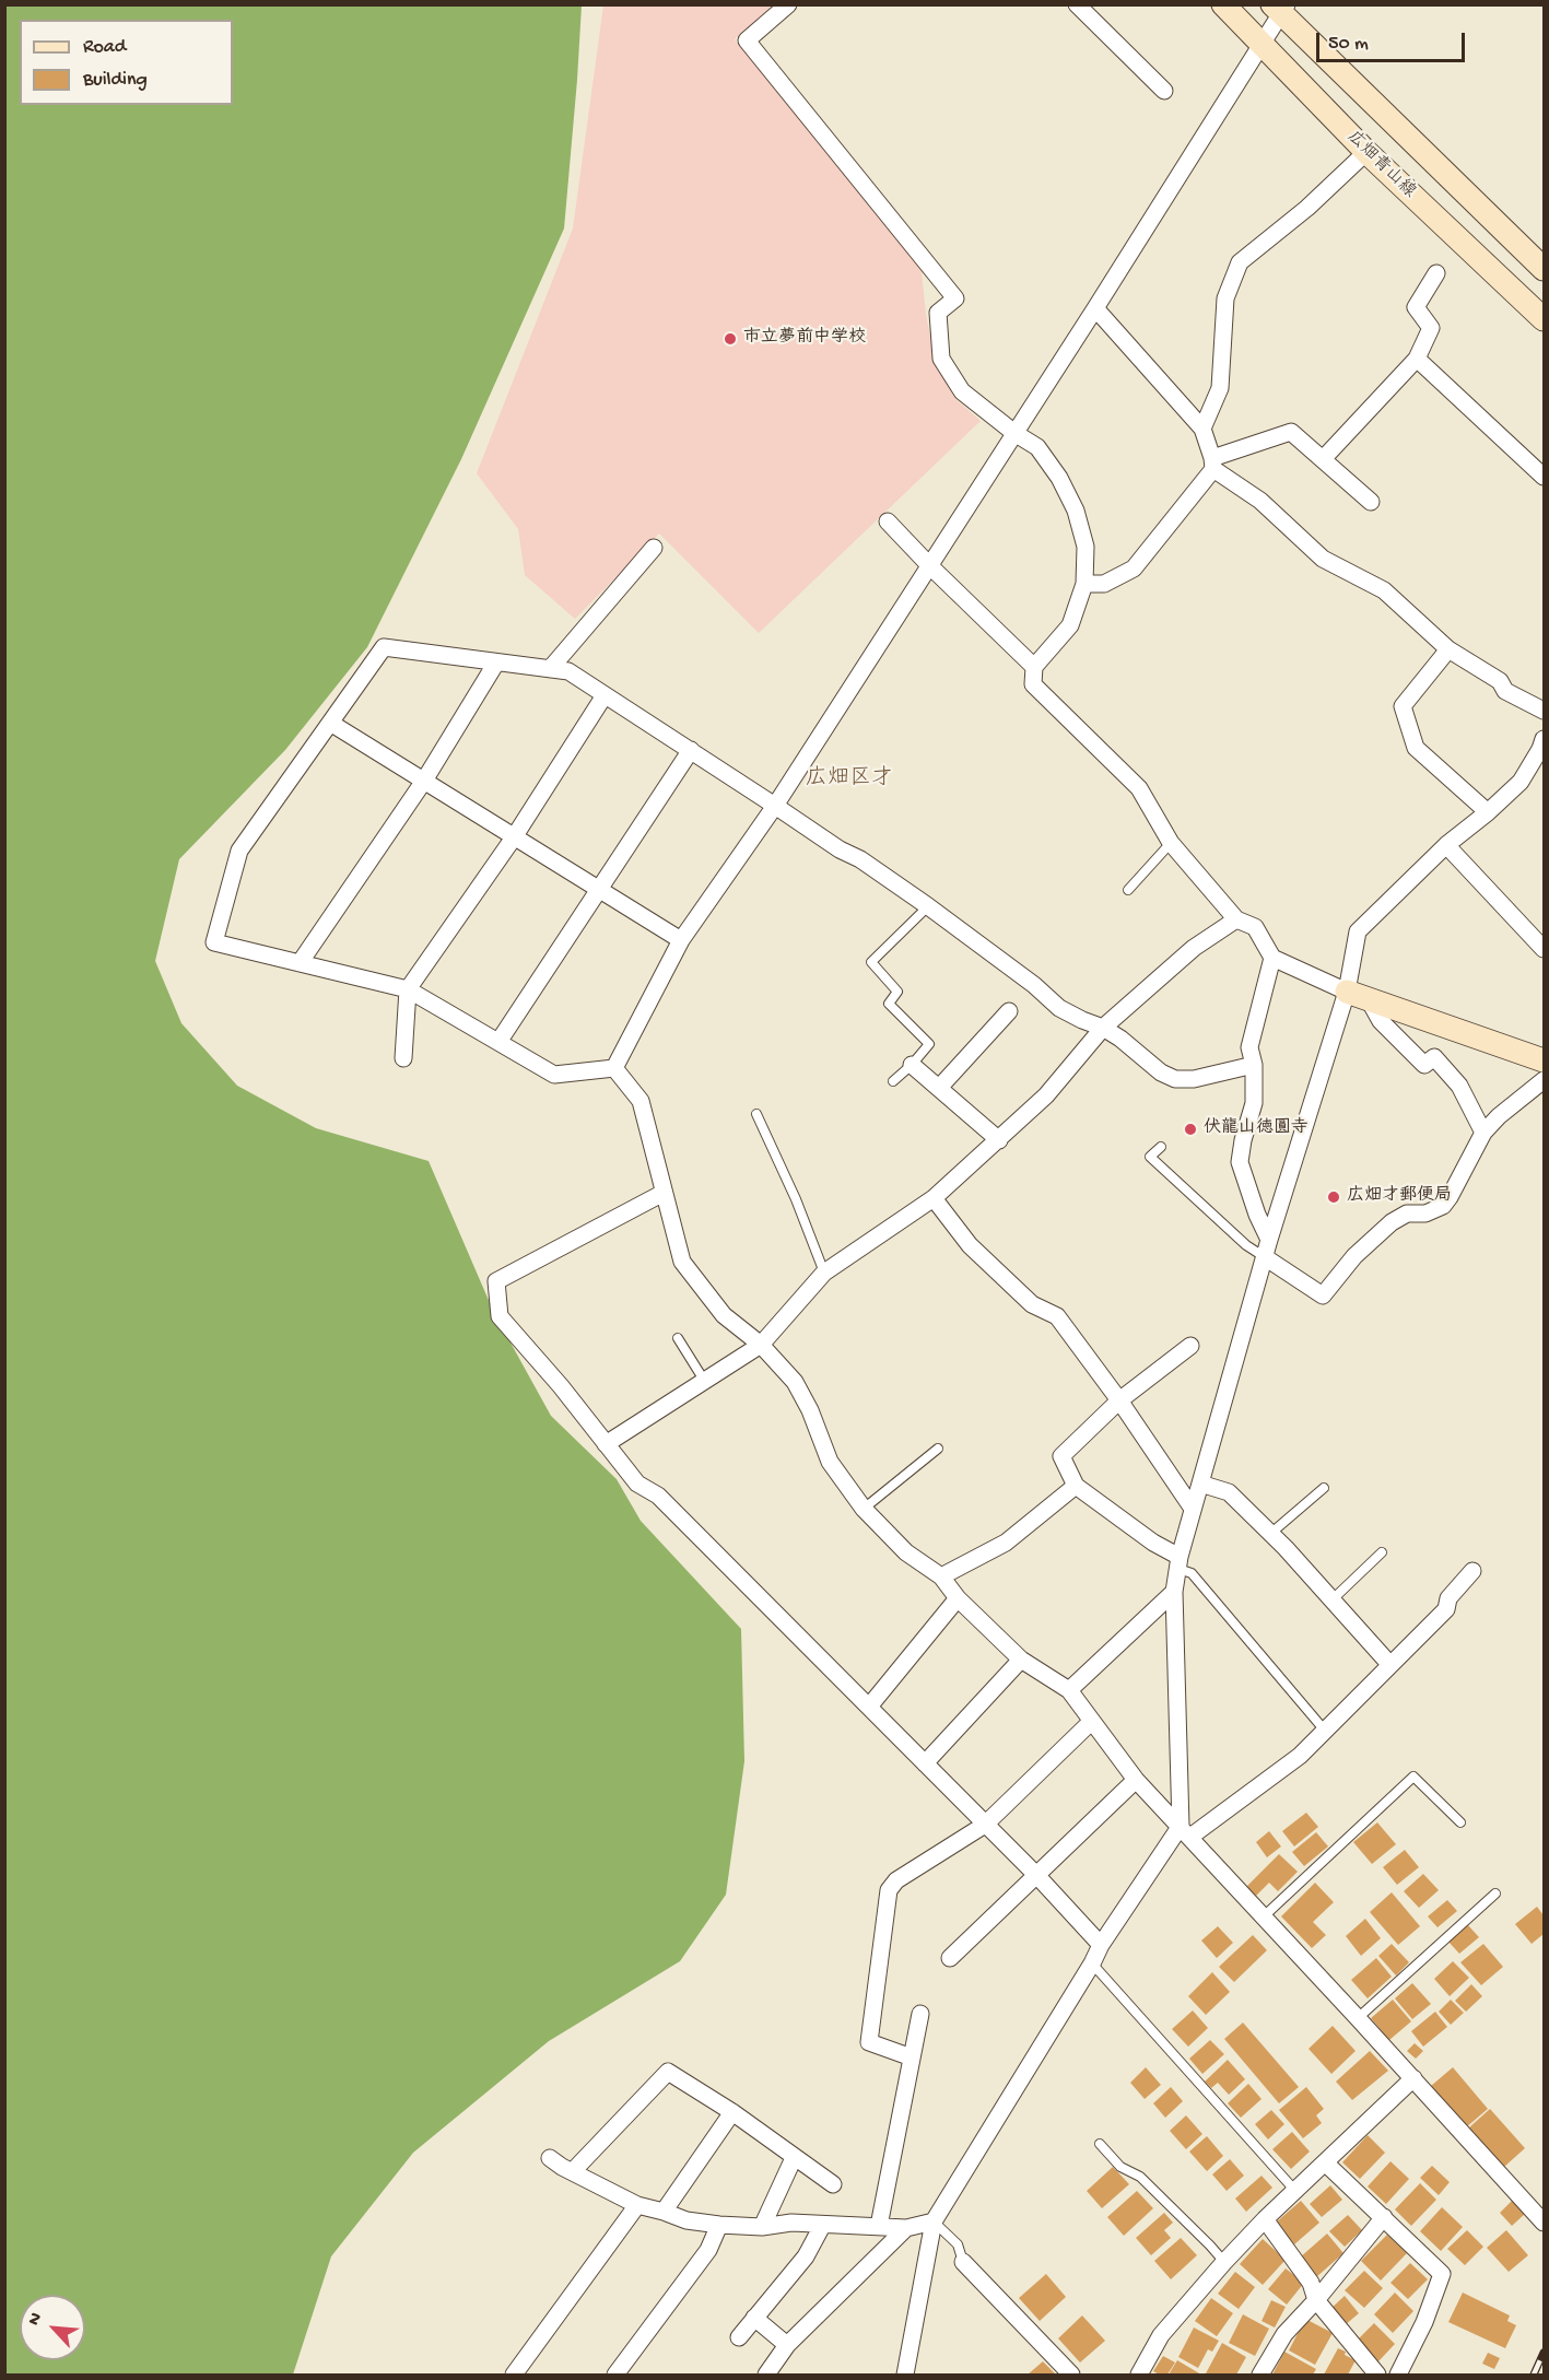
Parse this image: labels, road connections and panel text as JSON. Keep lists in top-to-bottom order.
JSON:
{
  "streets": {
    "main road": ["広畑青山線"]
  },
  "districts": ["広畑区才"],
  "places": ["市立夢前中学校", "伏龍山徳圓寺", "広畑才郵便局"],
  "legend": ["Road", "Building"],
  "scale_bar": "50 m",
  "north": "top left"
}
